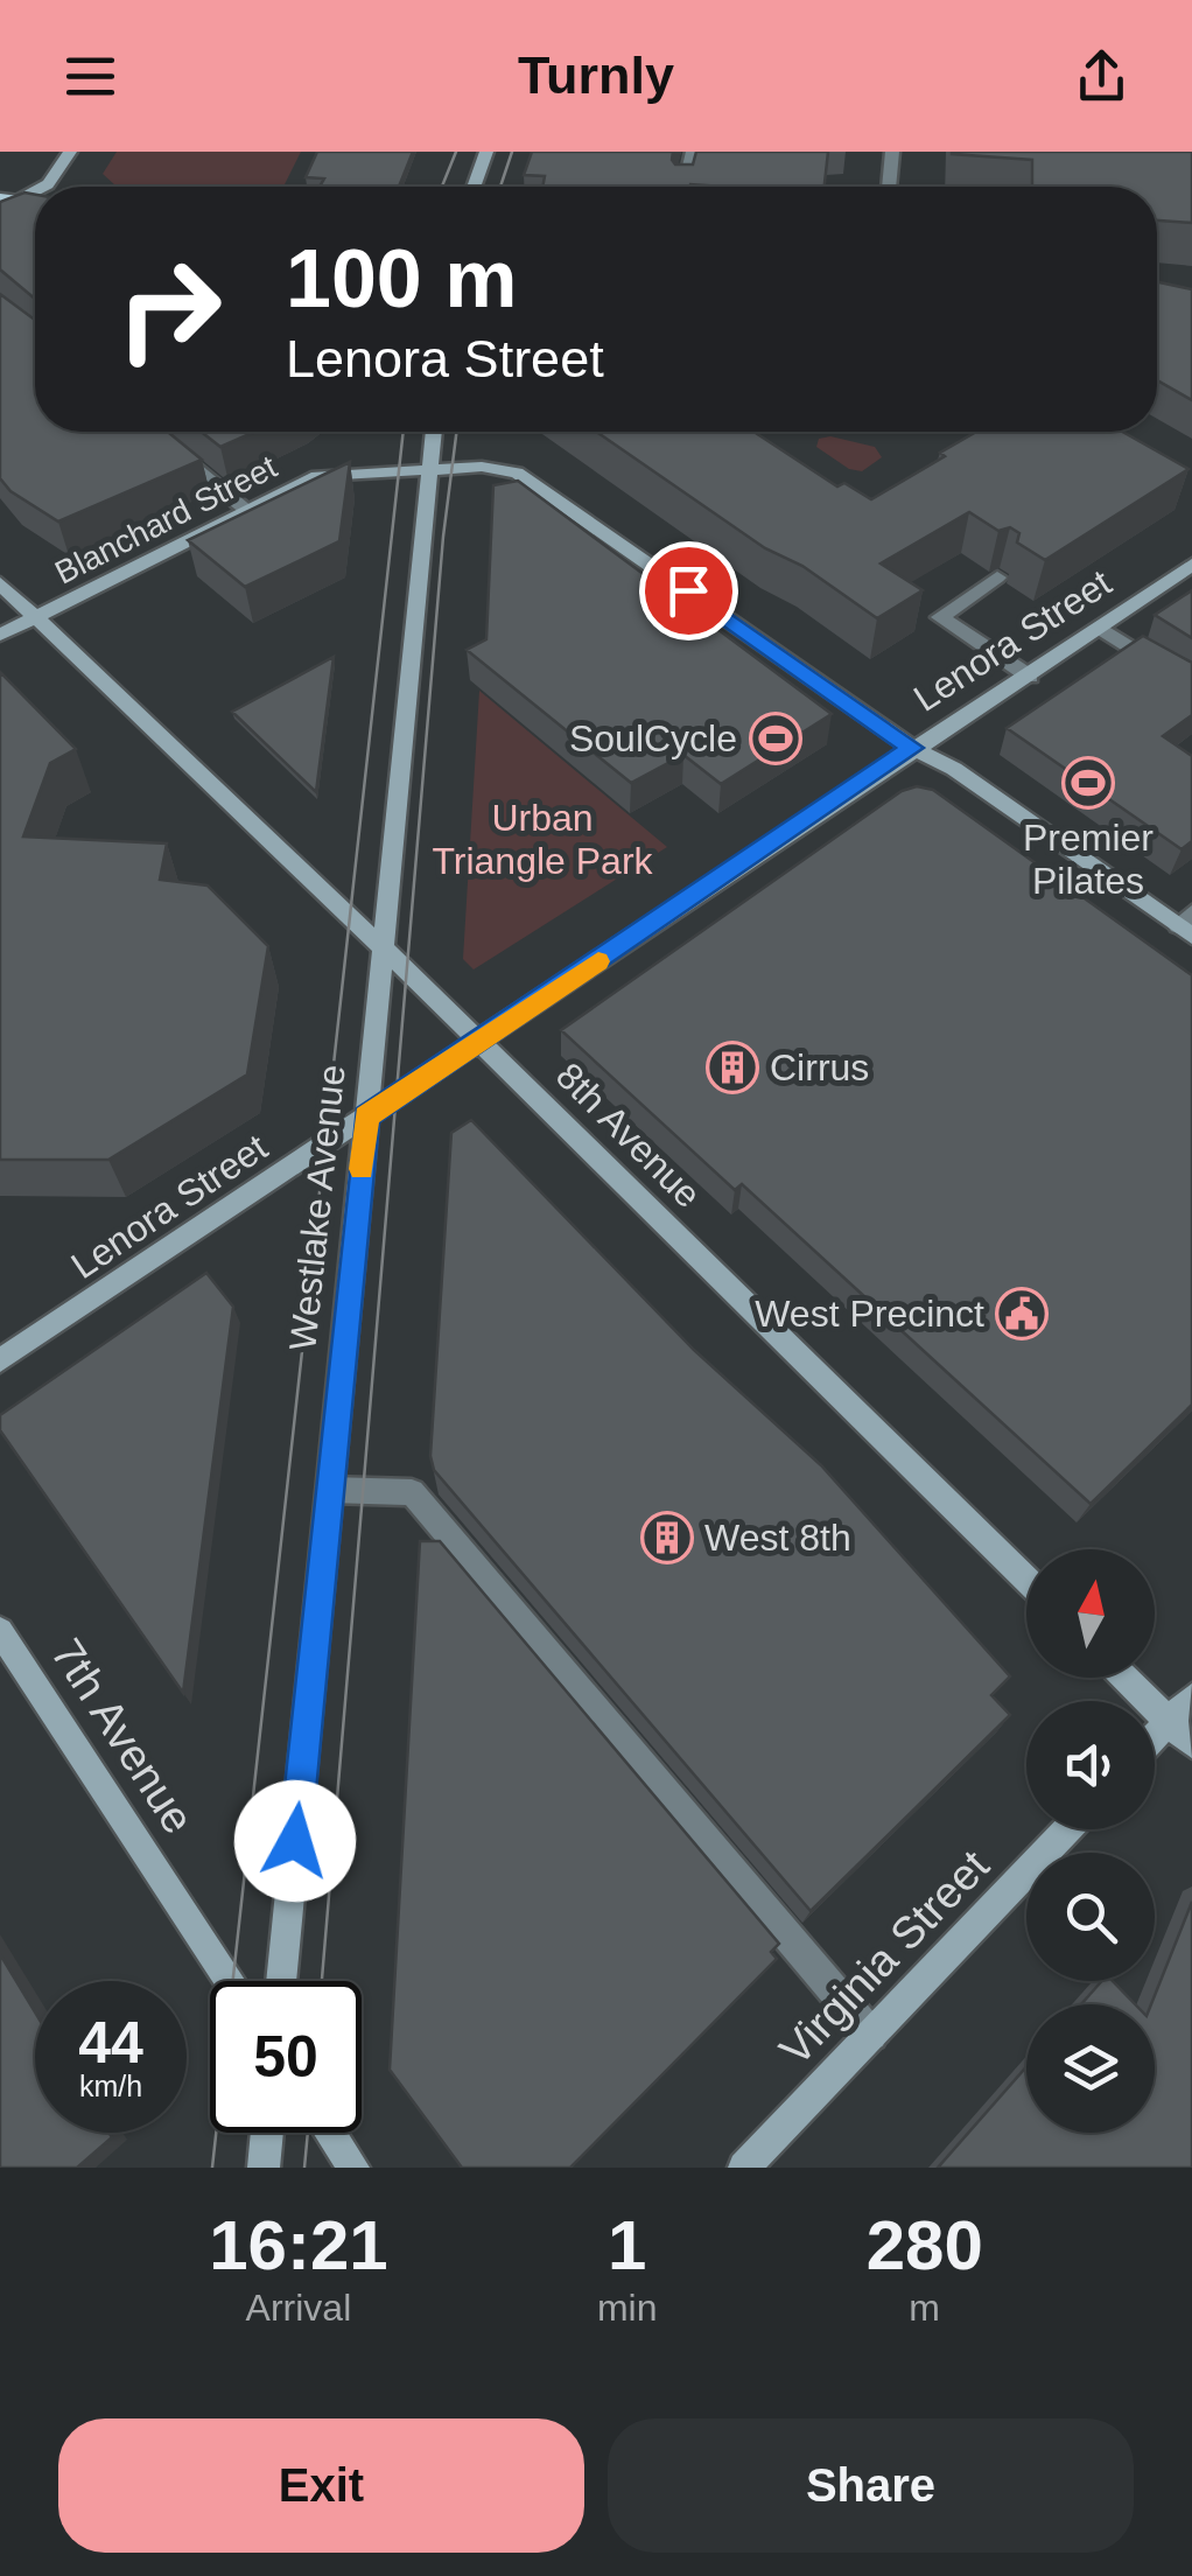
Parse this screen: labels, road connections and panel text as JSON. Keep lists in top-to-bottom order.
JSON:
{
  "streets": {
    "main road": [
      "Blanchard Street",
      "Lenora Street",
      "8th Avenue",
      "Westlake Avenue",
      "7th Avenue",
      "Virginia Street"
    ]
  },
  "crossings": [
    ["Blanchard Street", "Lenora Street"],
    ["Blanchard Street", "8th Avenue"],
    ["Blanchard Street", "Westlake Avenue"],
    ["Lenora Street", "8th Avenue"],
    ["Lenora Street", "Westlake Avenue"],
    ["8th Avenue", "Westlake Avenue"]
  ],
  "parks": ["Urban Triangle Park"],
  "places": {
    "sports": ["SoulCycle", "Premier Pilates"],
    "building": ["Cirrus", "West 8th"],
    "public building": ["West Precinct"]
  },
  "north": "top",
  "page": {
    "header": "Turnly",
    "turn": ["100 m", "Lenora Street"],
    "speed": "44 km/h",
    "limit": "50",
    "eta": [
      "16:21",
      "Arrival",
      "1",
      "min",
      "280",
      "m"
    ],
    "buttons": ["Exit", "Share"]
  }
}
